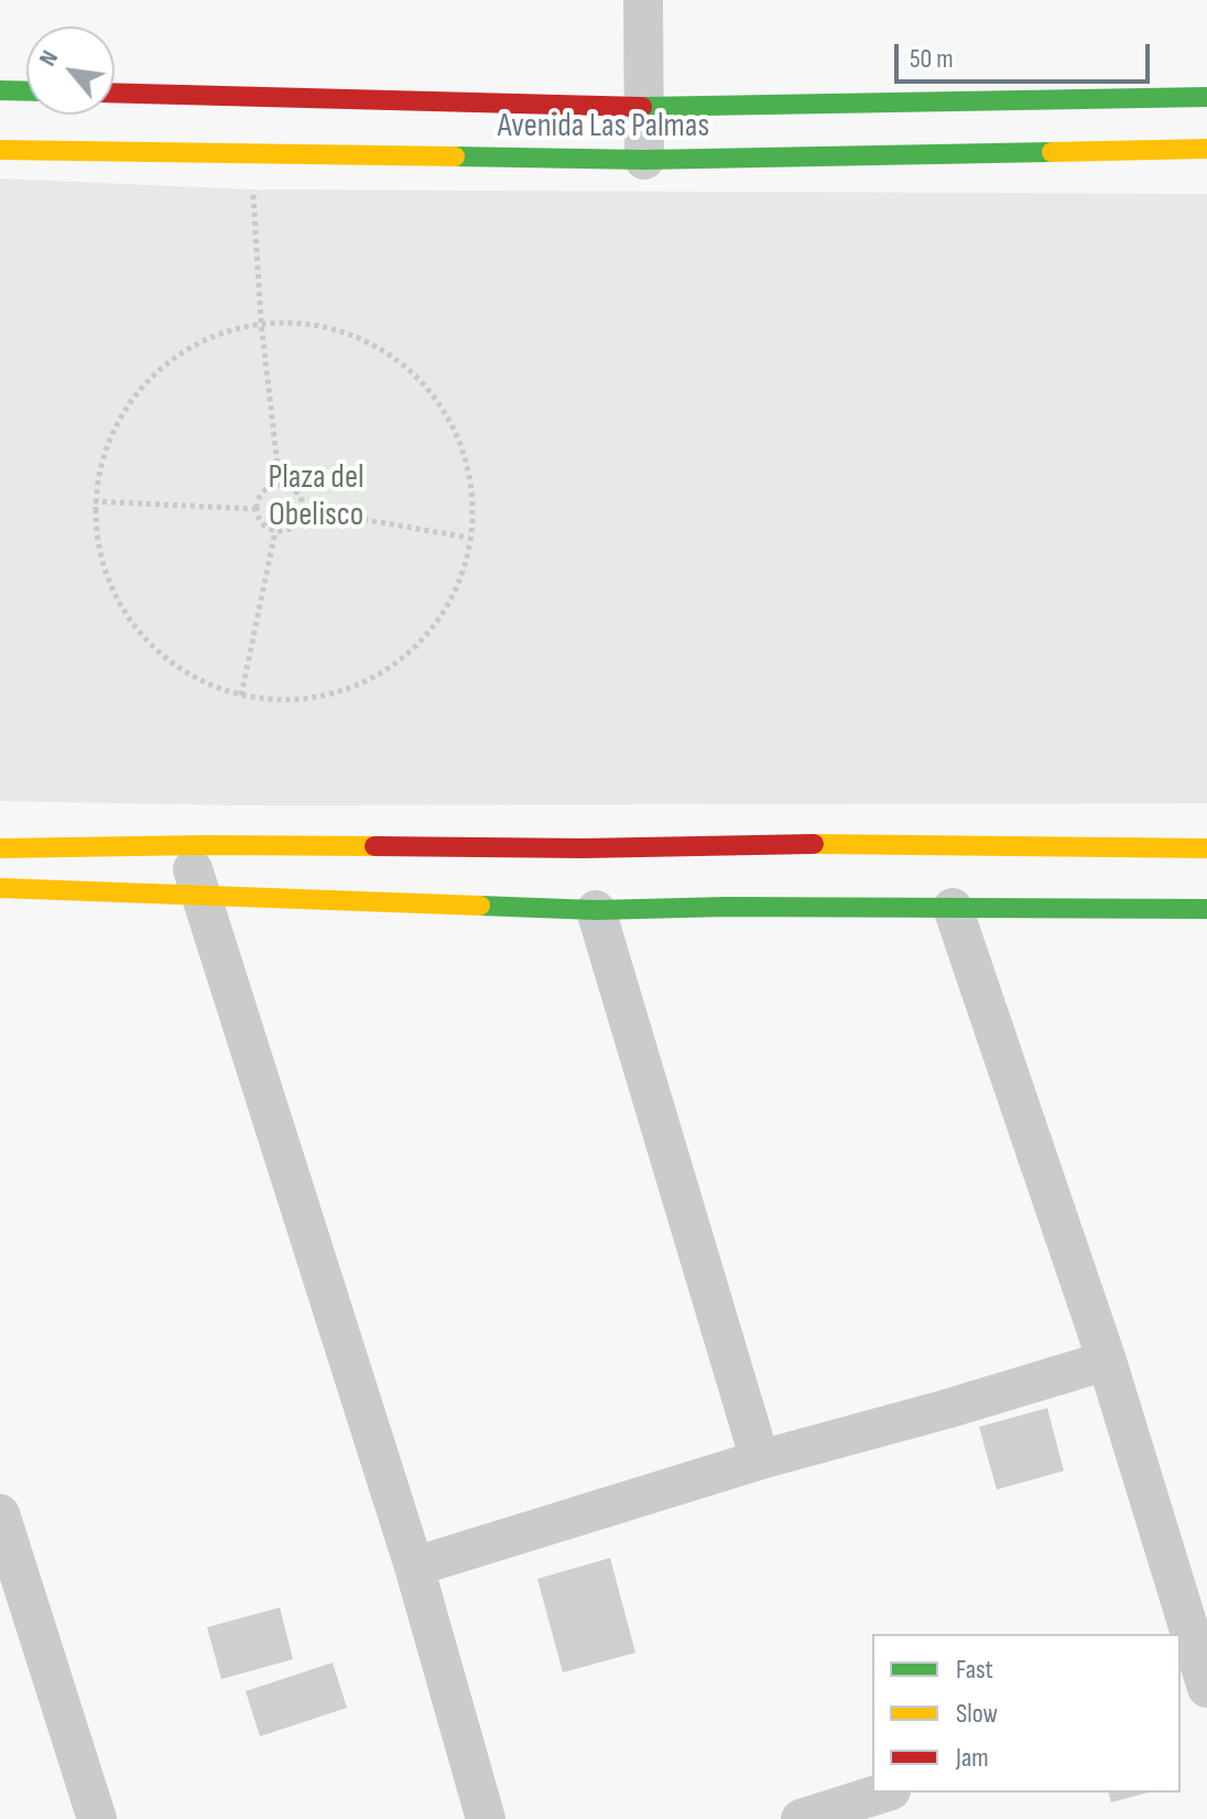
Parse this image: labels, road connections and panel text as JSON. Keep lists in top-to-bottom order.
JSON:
{
  "streets": {
    "street": ["Avenida Las Palmas"]
  },
  "parks": ["Plaza del Obelisco"],
  "legend": ["Fast", "Slow", "Jam"],
  "scale_bar": "50 m",
  "north": "top left"
}
